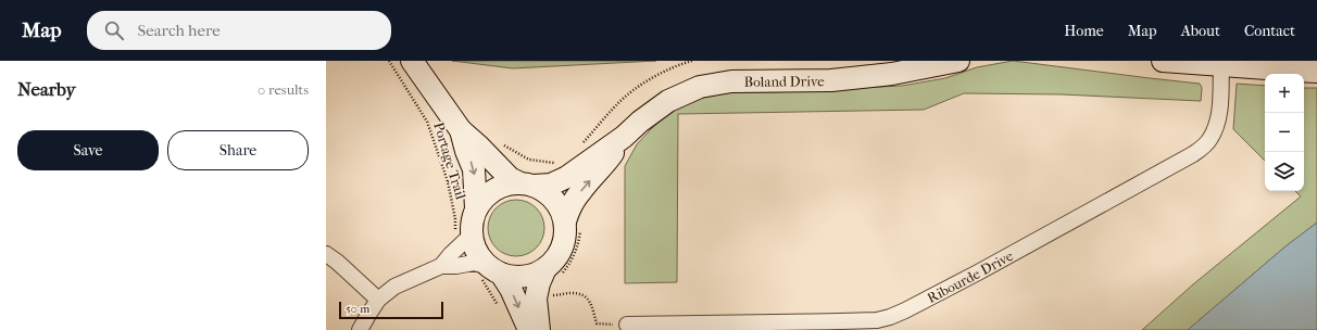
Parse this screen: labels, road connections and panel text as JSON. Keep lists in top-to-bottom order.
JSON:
{
  "streets": {
    "street": ["Boland Drive", "Ribourde Drive"],
    "path": ["Portage Trail"]
  },
  "crossings": [
    ["Boland Drive", "Portage Trail"]
  ],
  "scale_bar": "50 m",
  "page": {
    "header": "Map",
    "search": "Search here",
    "nav": [
      "Home",
      "Map",
      "About",
      "Contact"
    ],
    "heading": ["Nearby", "0 results"],
    "map_buttons": ["+", "−"],
    "buttons": ["Save", "Share"],
    "scale": "50 m"
  }
}
